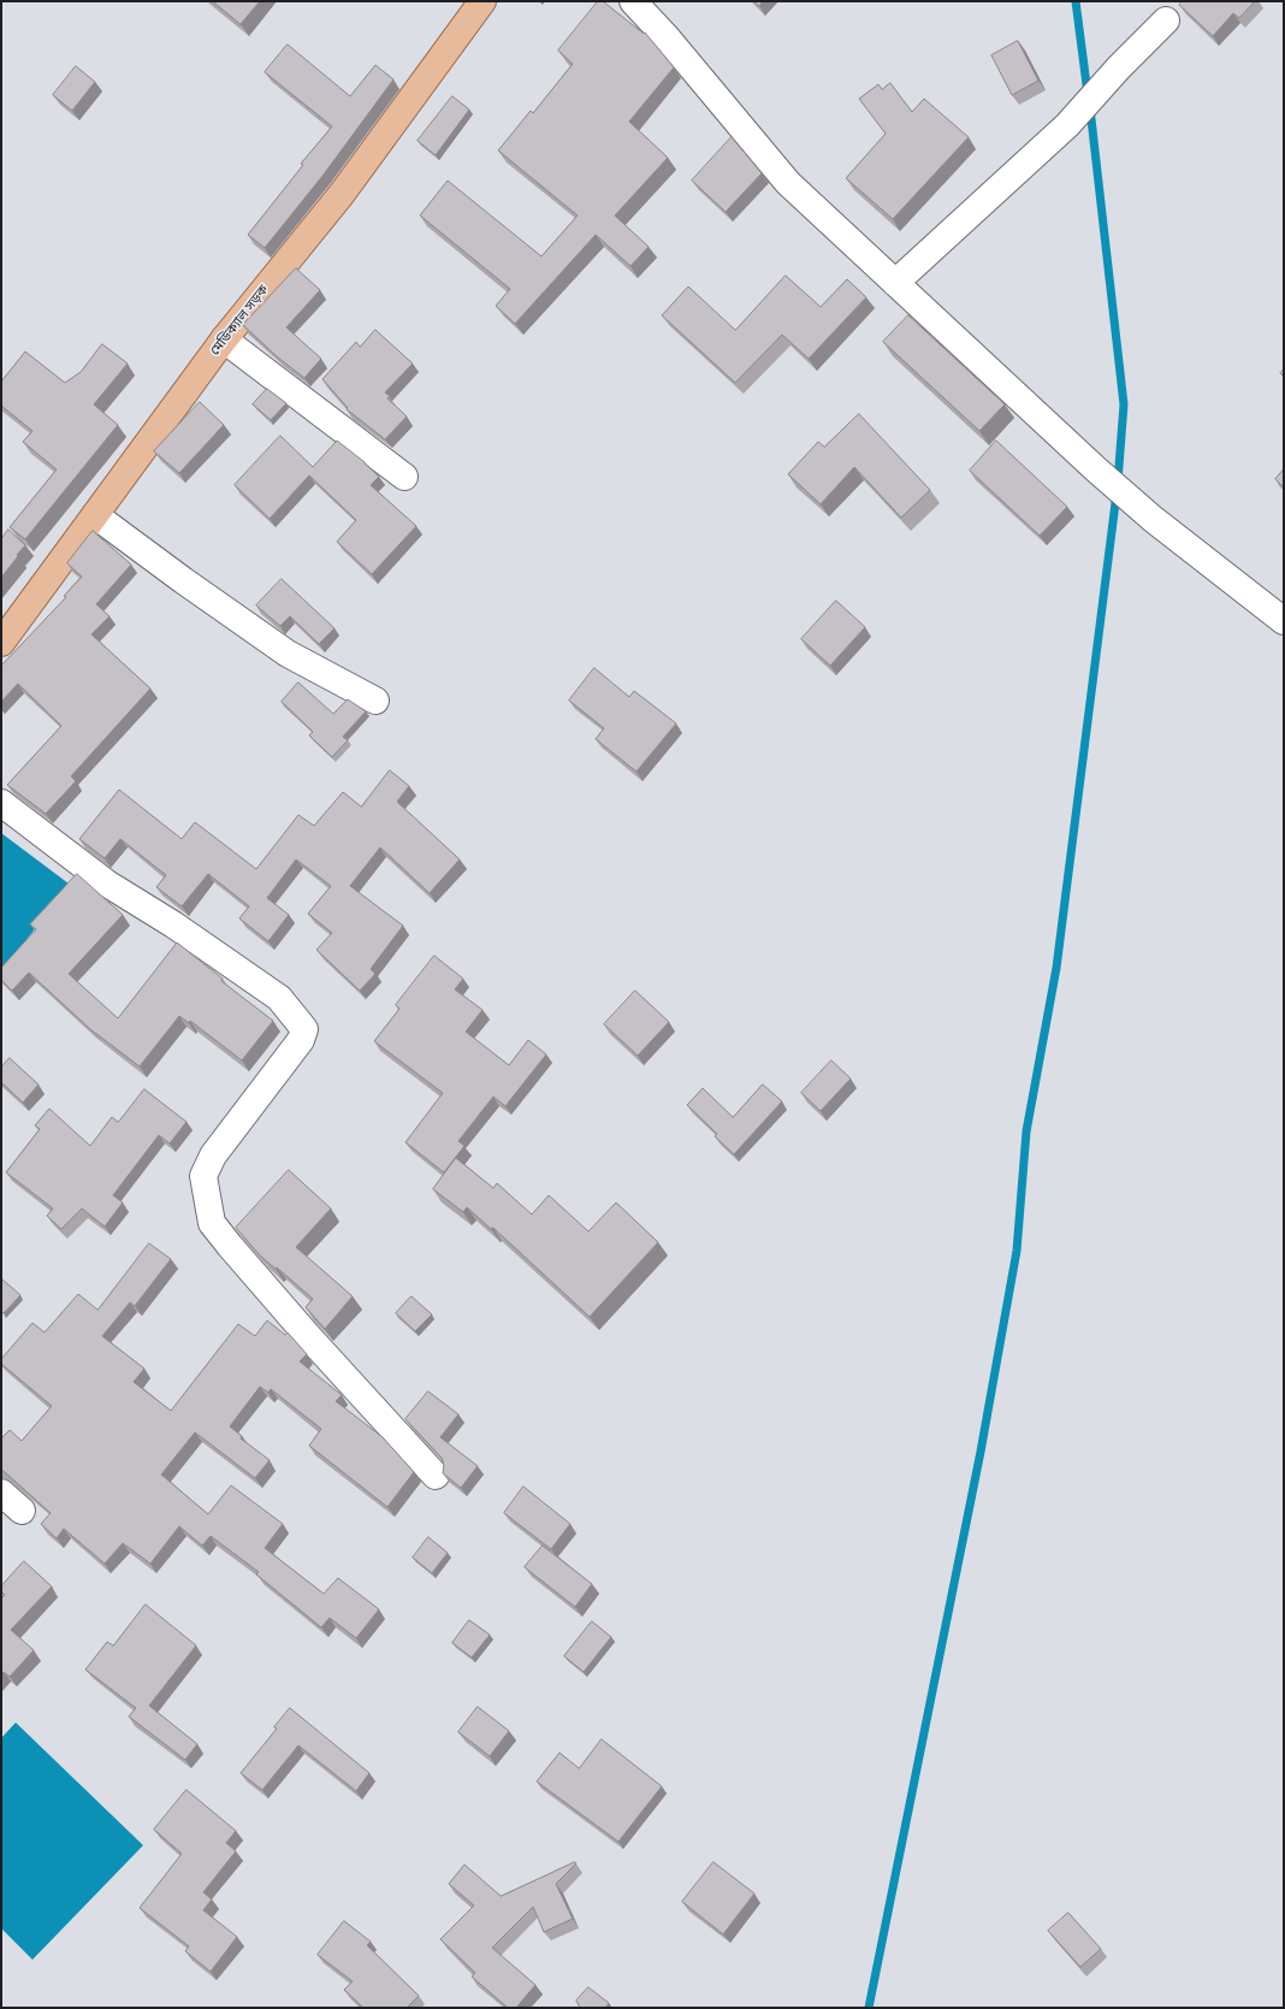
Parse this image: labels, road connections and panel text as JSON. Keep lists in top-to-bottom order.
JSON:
{
  "streets": {
    "main road": ["মেডিক্যাল সড়ক"]
  }
}
